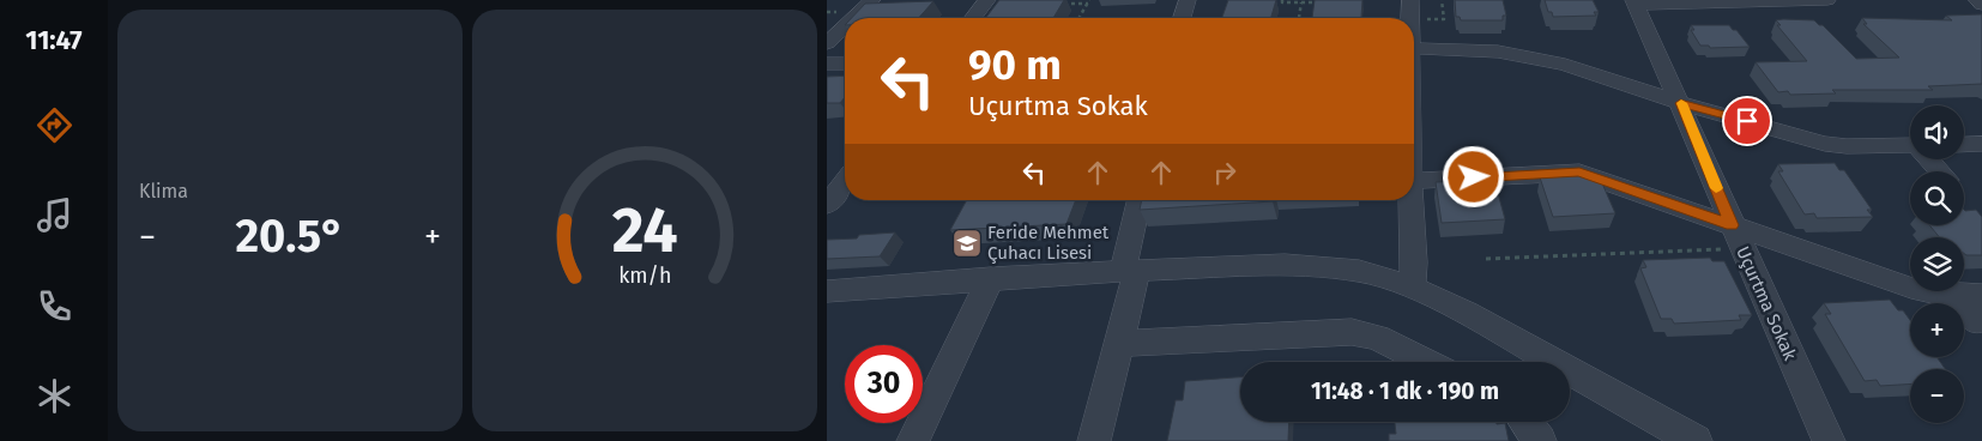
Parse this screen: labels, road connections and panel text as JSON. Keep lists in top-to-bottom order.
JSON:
{
  "streets": {
    "street": ["Uçurtma Sokak"]
  },
  "places": {
    "school or university": ["Feride Mehmet Çuhacı Lisesi"]
  },
  "page": {
    "tabs": "11:47",
    "tile": "Klima",
    "turn": ["90 m", "Uçurtma Sokak"],
    "map_buttons": ["+", "−"],
    "heat": ["−", "20.5°", "+"],
    "limit": "30",
    "trip": "11:48 · 1 dk · 190 m",
    "gauge": ["24", "km/h"]
  }
}
